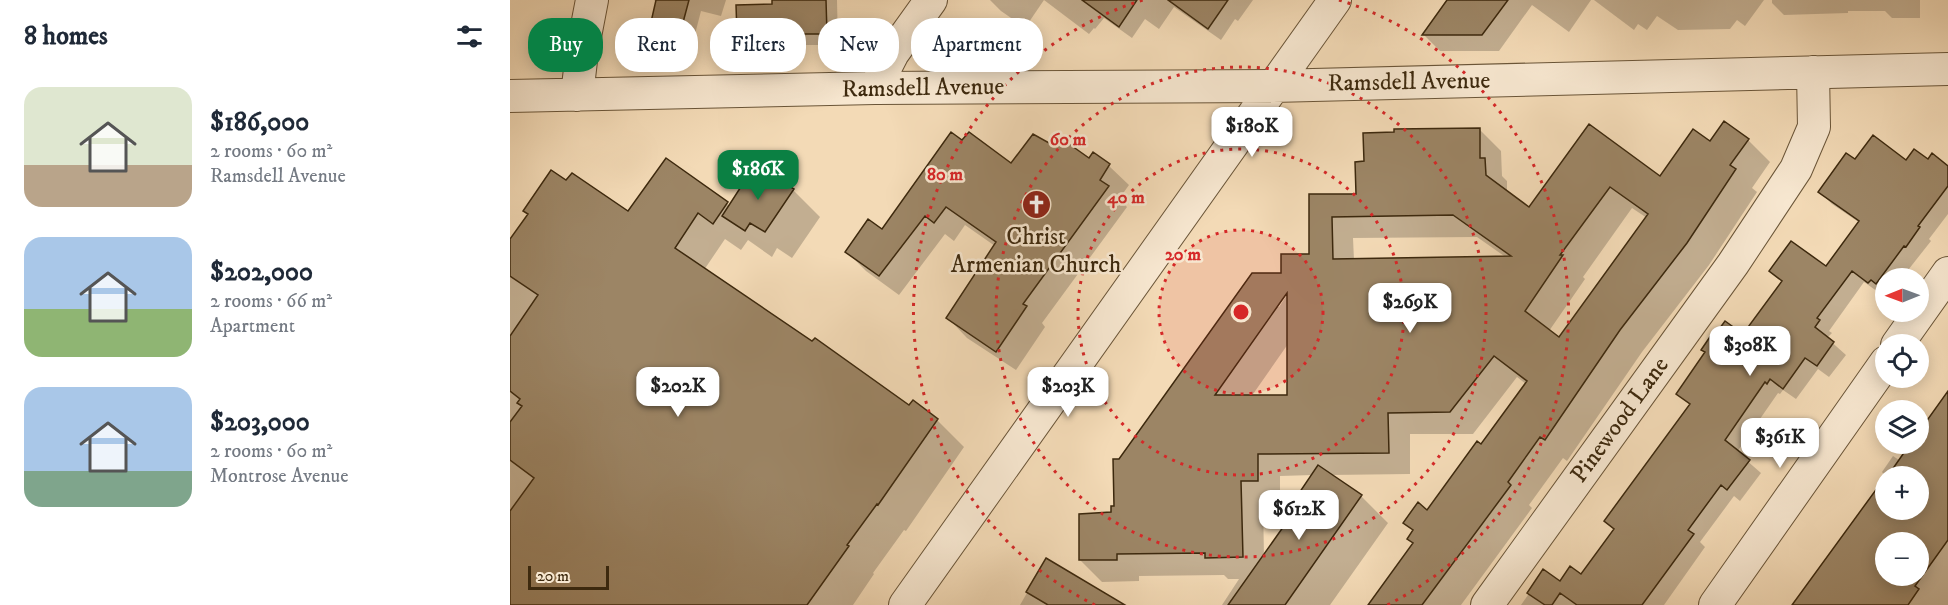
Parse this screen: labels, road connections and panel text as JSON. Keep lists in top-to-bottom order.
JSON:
{
  "streets": {
    "street": ["Ramsdell Avenue", "Pinewood Lane"]
  },
  "crossings": [
    ["Ramsdell Avenue", "Pinewood Lane"]
  ],
  "places": {
    "church": ["Christ Armenian Church"]
  },
  "scale_bar": "20 m",
  "north": "left",
  "page": {
    "heading": "8 homes",
    "chip": [
      "Buy",
      "Rent",
      "Filters",
      "New",
      "Apartment"
    ],
    "list": [
      {
        "name": "$186,000",
        "note": "2 rooms · 60 m² · Ramsdell Avenue"
      },
      {
        "name": "$202,000",
        "note": "2 rooms · 66 m² · Apartment"
      },
      {
        "name": "$203,000",
        "note": "2 rooms · 60 m² · Montrose Avenue"
      }
    ],
    "price": [
      "$180K",
      "$186K",
      "$269K",
      "$308K",
      "$202K",
      "$203K",
      "$361K",
      "$612K"
    ],
    "map_buttons": ["+", "−"],
    "scale": "20 m"
  },
  "rings": [
    "60 m",
    "80 m",
    "40 m",
    "20 m"
  ]
}
